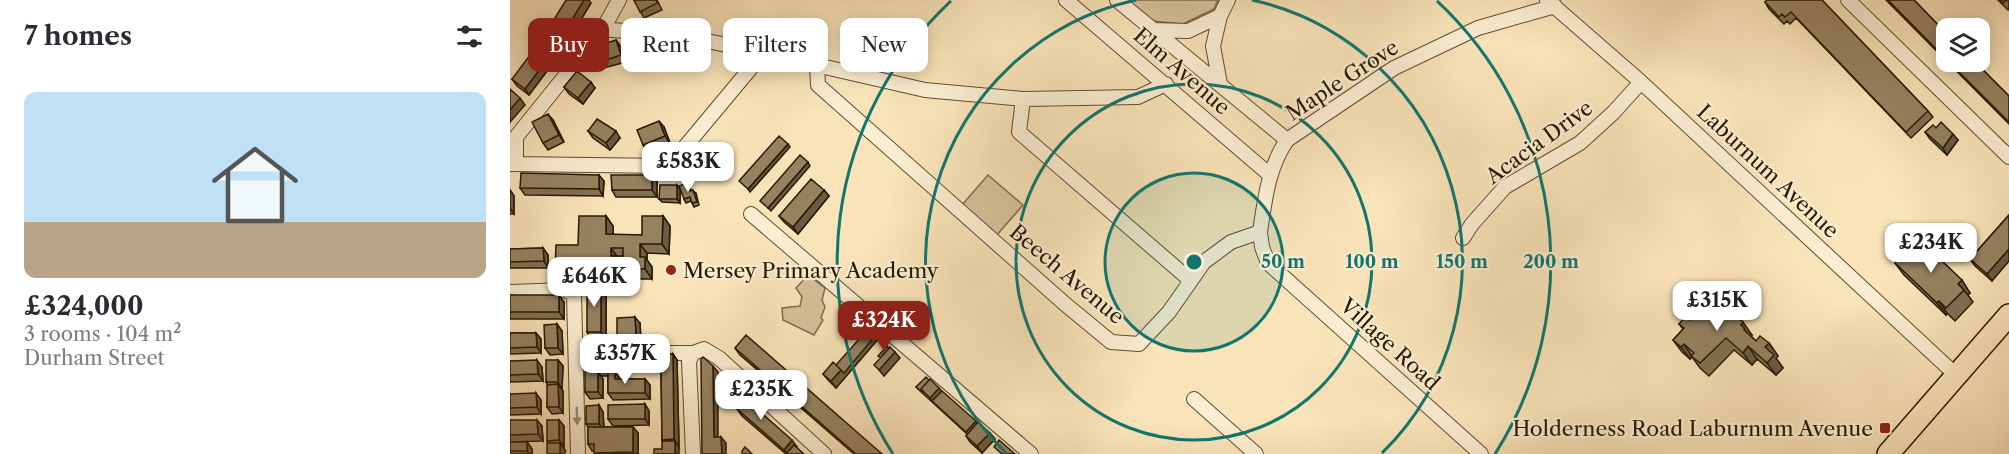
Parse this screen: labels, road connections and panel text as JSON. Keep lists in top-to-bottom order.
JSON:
{
  "streets": {
    "street": [
      "Elm Avenue",
      "Maple Grove",
      "Acacia Drive",
      "Laburnum Avenue",
      "Beech Avenue",
      "Village Road"
    ]
  },
  "crossings": [
    ["Elm Avenue", "Maple Grove"],
    ["Maple Grove", "Laburnum Avenue"],
    ["Acacia Drive", "Laburnum Avenue"],
    ["Beech Avenue", "Village Road"]
  ],
  "places": {
    "other": ["Mersey Primary Academy"],
    "transit": ["Holderness Road Laburnum Avenue"]
  },
  "page": {
    "heading": "7 homes",
    "chip": [
      "Buy",
      "Rent",
      "Filters",
      "New"
    ],
    "list": [
      {
        "name": "£324,000",
        "note": "3 rooms · 104 m² · Durham Street"
      }
    ],
    "price": [
      "£583K",
      "£234K",
      "£646K",
      "£315K",
      "£324K",
      "£357K",
      "£235K"
    ]
  },
  "rings": [
    "50 m",
    "100 m",
    "150 m",
    "200 m"
  ]
}
